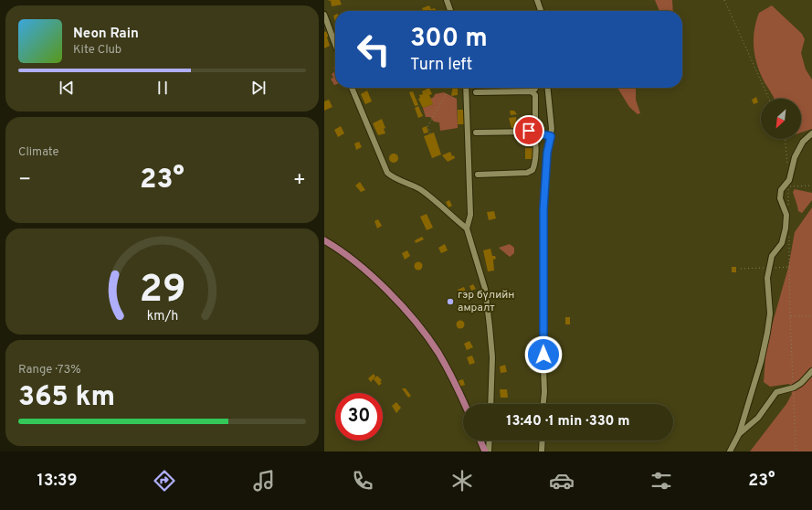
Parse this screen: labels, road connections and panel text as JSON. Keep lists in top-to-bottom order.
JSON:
{
  "places": ["гэр бүлийн амралт"],
  "north": "bottom left",
  "page": {
    "turn": ["300 m", "Turn left"],
    "song": ["Neon Rain", "Kite Club"],
    "tile": [
      "Climate",
      ["Range · 73%", "365 km"]
    ],
    "heat": ["−", "23°", "+"],
    "limit": "30",
    "trip": "13:40 · 1 min · 330 m",
    "tabs": ["13:39", "23°"],
    "gauge": ["29", "km/h"]
  }
}
